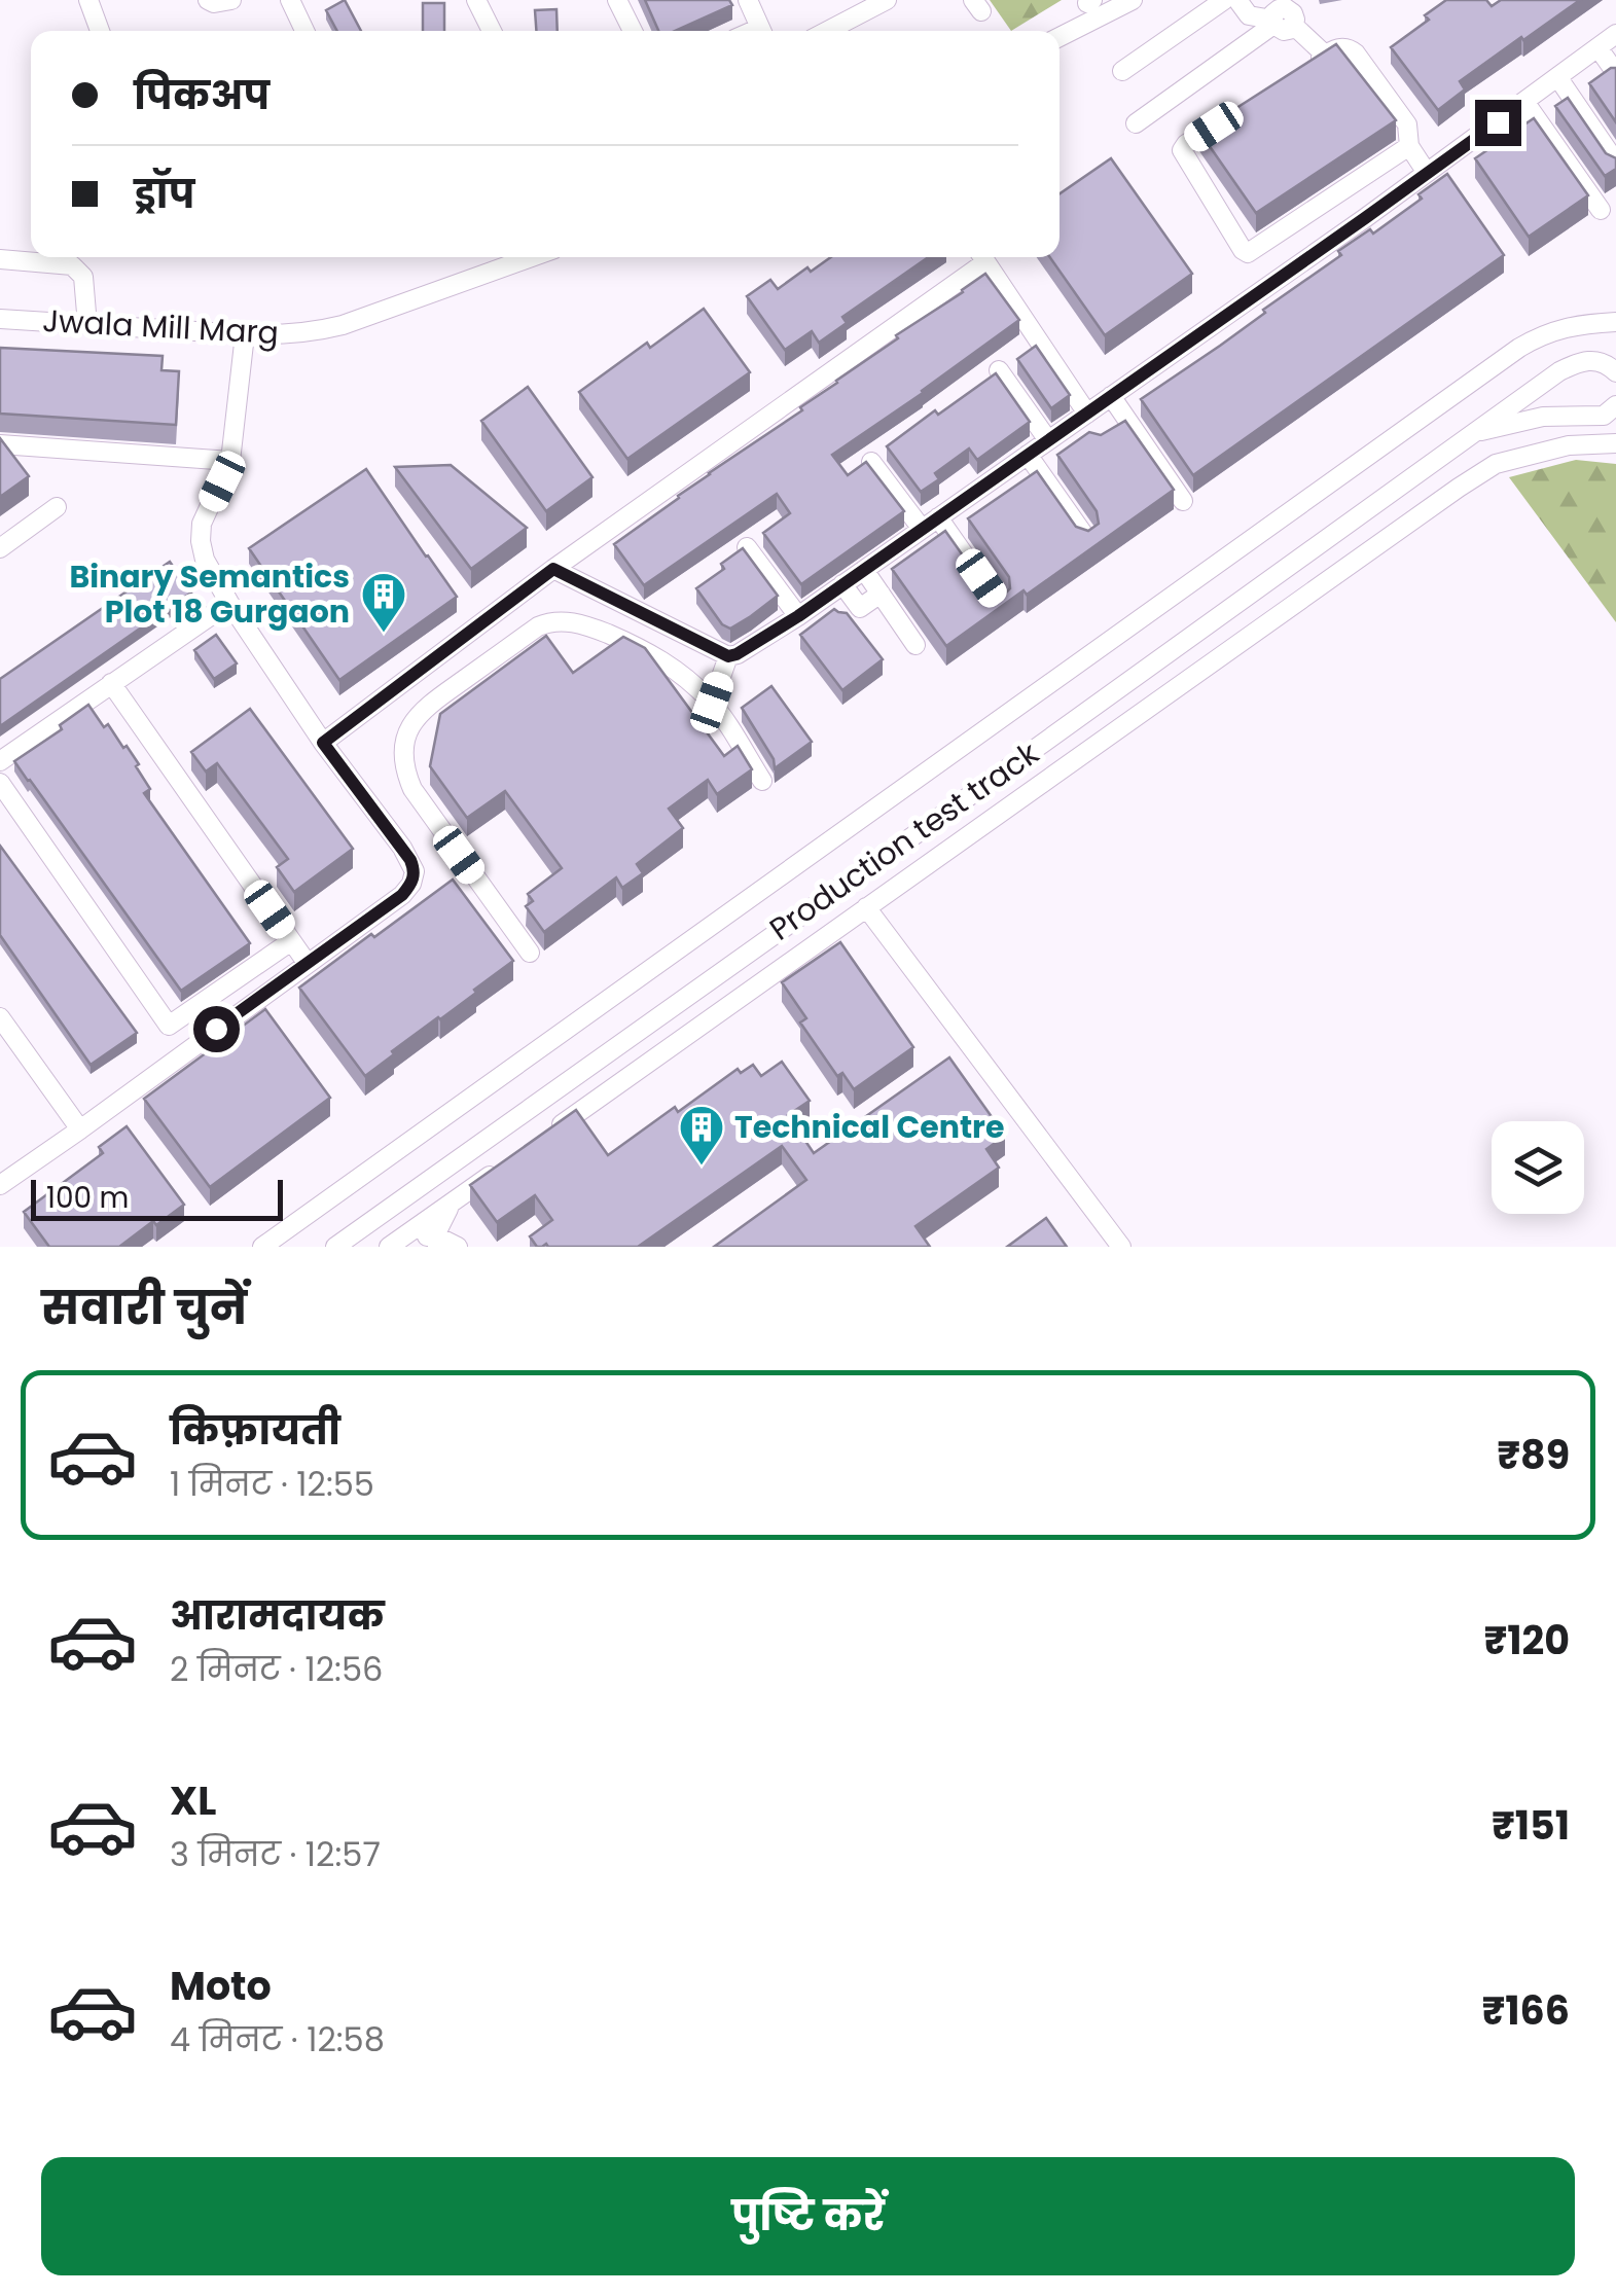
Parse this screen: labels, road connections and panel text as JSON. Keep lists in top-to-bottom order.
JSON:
{
  "streets": {
    "street": ["Jwala Mill Marg", "Production test track"]
  },
  "places": {
    "building": ["Binary Semantics Plot 18 Gurgaon", "Technical Centre"]
  },
  "scale_bar": "100 m",
  "page": {
    "banner": ["पिकअप", "ड्रॉप"],
    "scale": "100 m",
    "heading": "सवारी चुनें",
    "list": [
      {
        "name": "किफ़ायती",
        "note": "1 मिनट · 12:55",
        "value": "₹89"
      },
      {
        "name": "आरामदायक",
        "note": "2 मिनट · 12:56",
        "value": "₹120"
      },
      {
        "name": "XL",
        "note": "3 मिनट · 12:57",
        "value": "₹151"
      },
      {
        "name": "Moto",
        "note": "4 मिनट · 12:58",
        "value": "₹166"
      }
    ],
    "buttons": "पुष्टि करें"
  }
}
